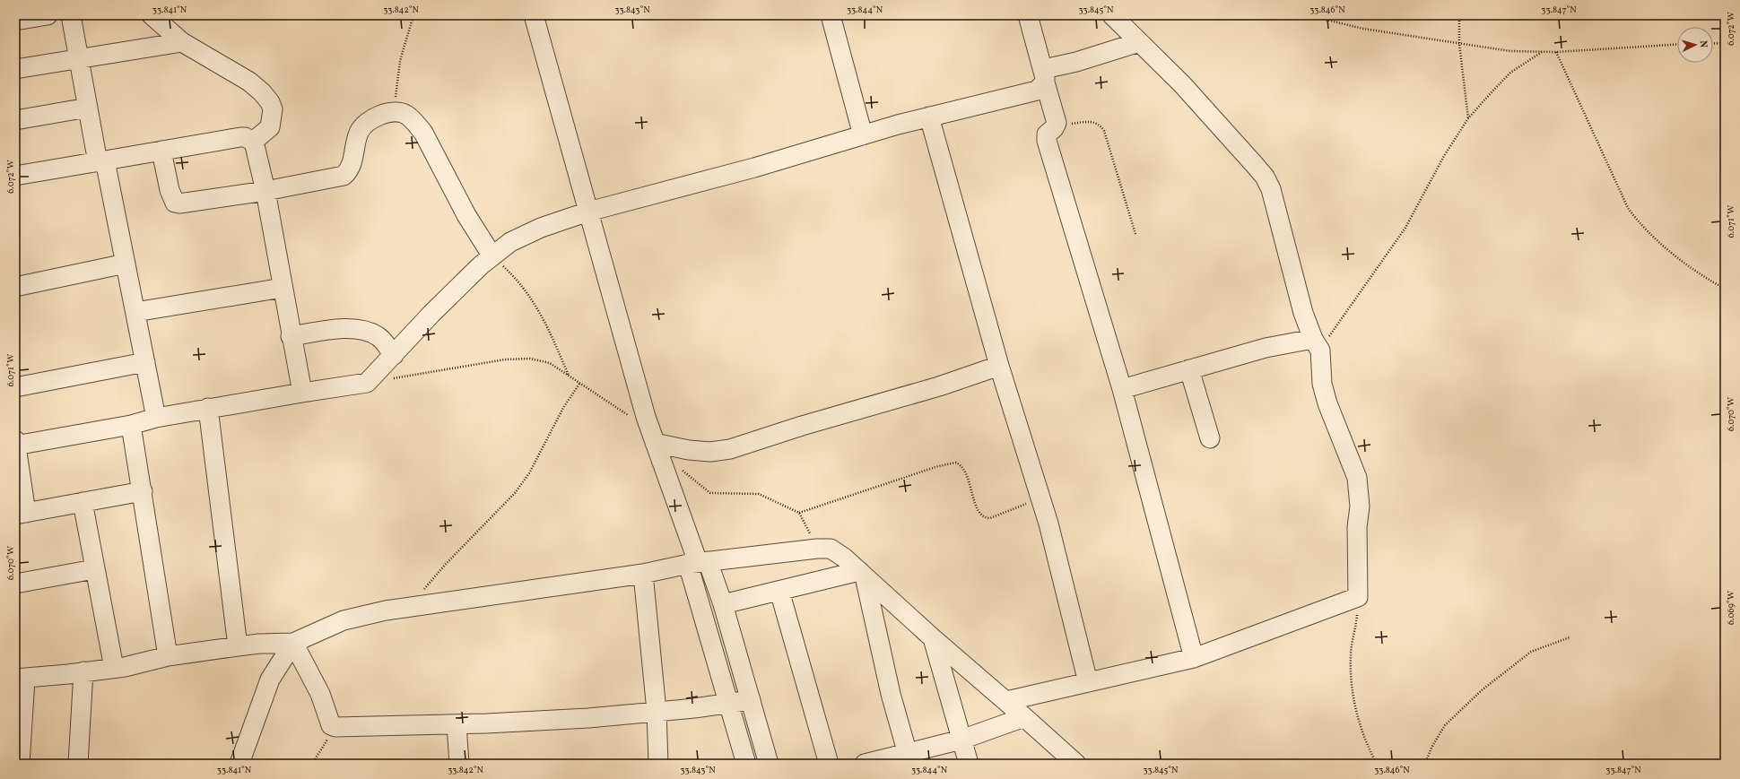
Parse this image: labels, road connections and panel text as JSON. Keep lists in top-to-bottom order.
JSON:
{
  "north": "right",
  "coordinates": [
    "33.841°N",
    "33.842°N",
    "33.843°N",
    "33.844°N",
    "33.845°N",
    "33.846°N",
    "33.847°N",
    "6.072°W",
    "6.071°W",
    "6.070°W",
    "6.069°W"
  ]
}
